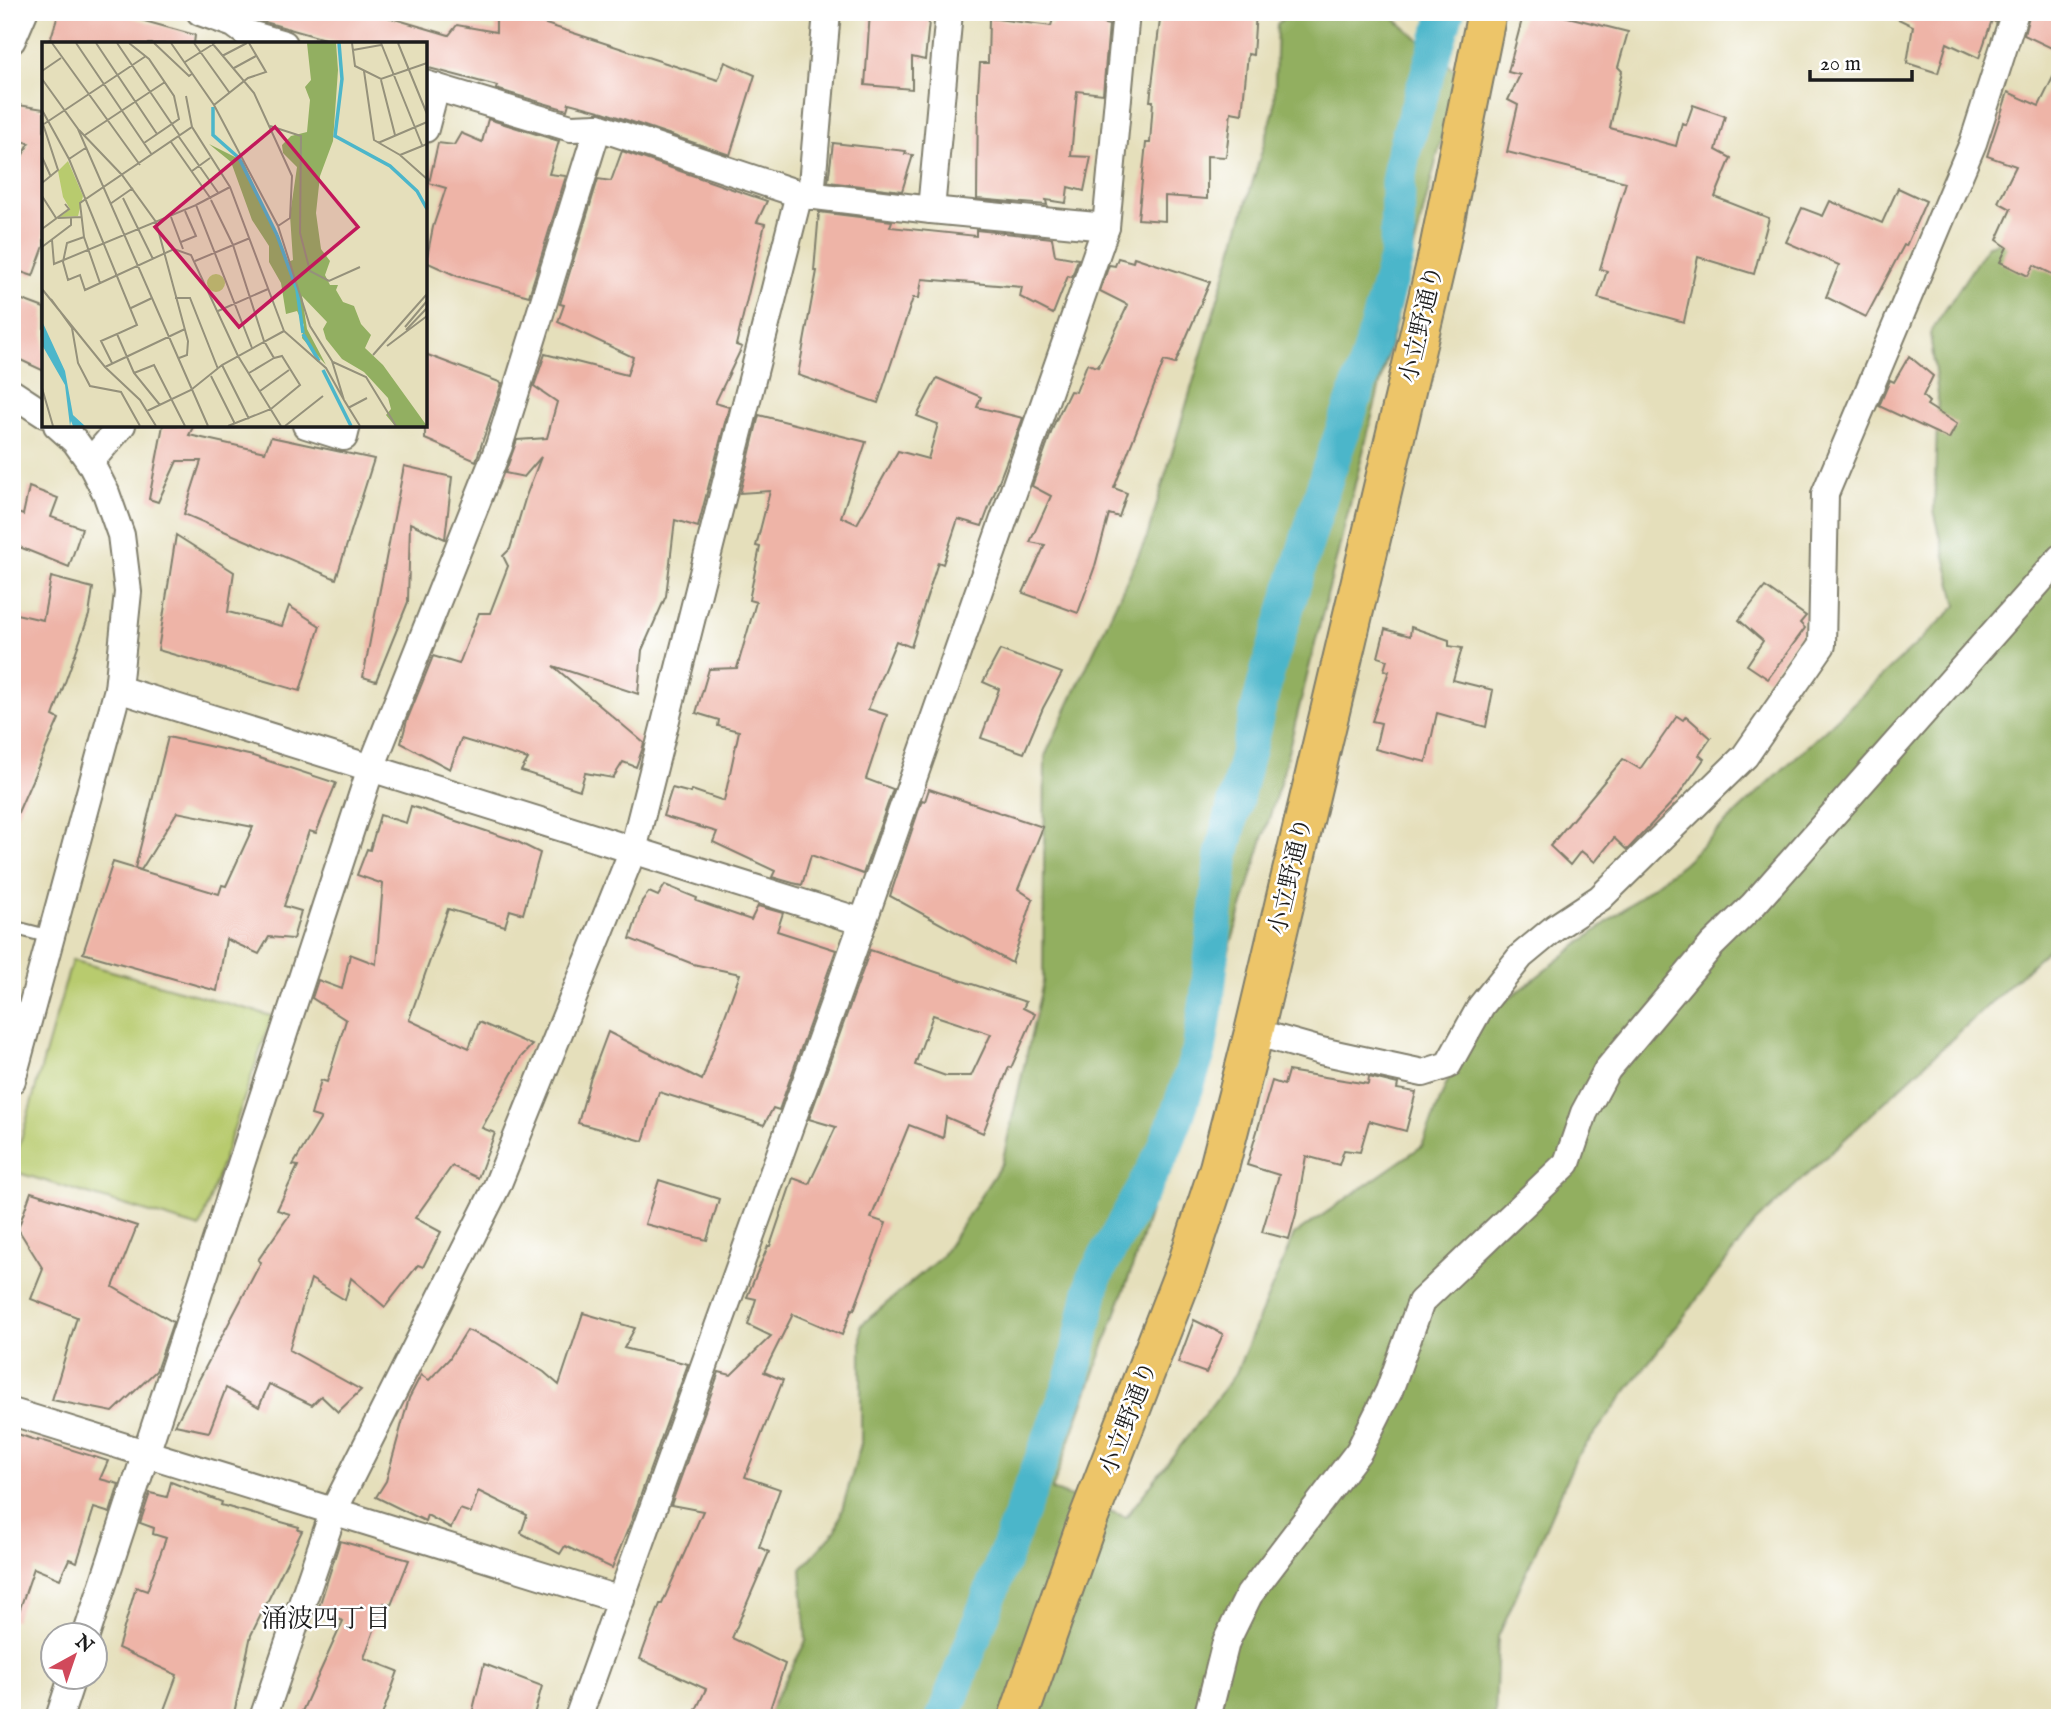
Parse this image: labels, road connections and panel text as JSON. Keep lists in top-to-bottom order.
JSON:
{
  "streets": {
    "main road": ["小立野通り"]
  },
  "districts": ["涌波四丁目"],
  "scale_bar": "20 m",
  "north": "top right"
}
